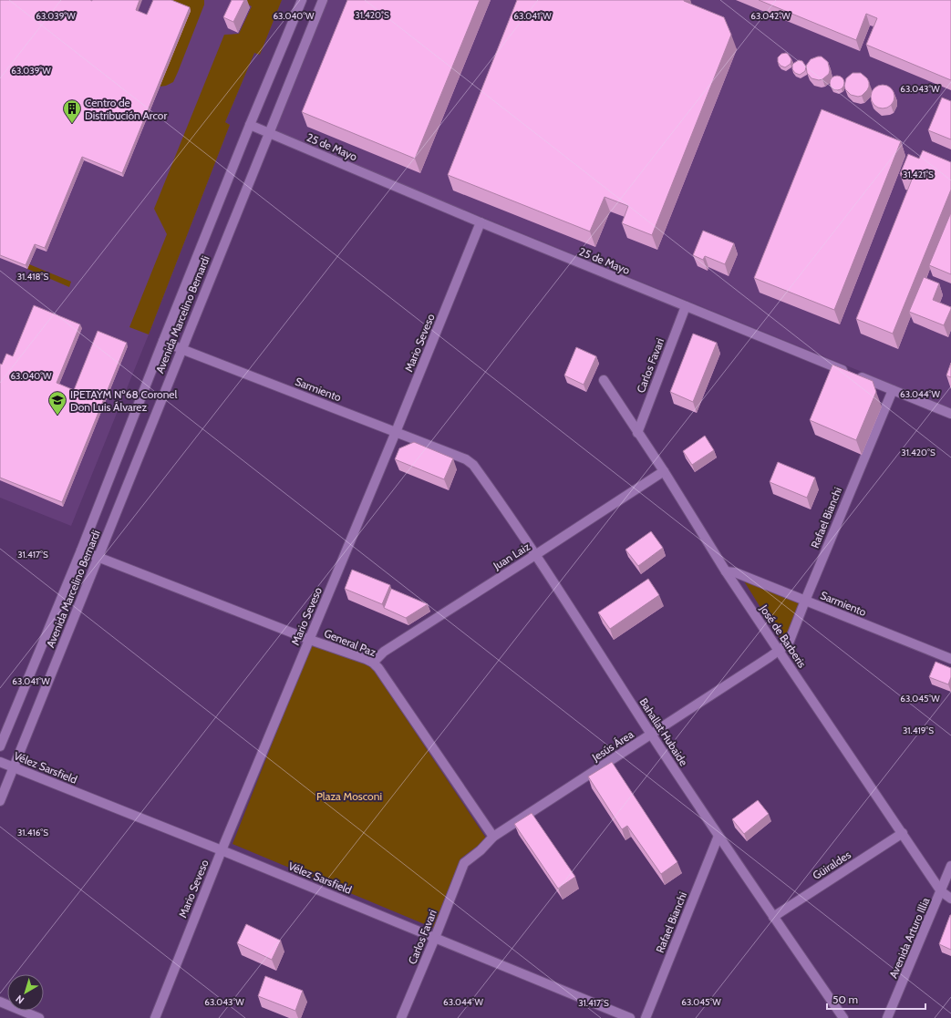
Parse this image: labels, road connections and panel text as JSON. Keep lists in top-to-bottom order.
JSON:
{
  "streets": {
    "street": [
      "25 de Mayo",
      "Avenida Marcelino Bernardi",
      "Mario Seveso",
      "Carlos Favari",
      "Sarmiento",
      "Rafael Bianchi",
      "Juan Laiz",
      "José de Barberis",
      "General Paz",
      "Bahallat Hubaide",
      "Jesús Área",
      "Vélez Sarsfield",
      "Güiraldes",
      "Avenida Arturo Illia"
    ]
  },
  "crossings": [
    ["25 de Mayo", "Avenida Marcelino Bernardi"],
    ["25 de Mayo", "Mario Seveso"],
    ["25 de Mayo", "Carlos Favari"],
    ["25 de Mayo", "Rafael Bianchi"],
    ["Avenida Marcelino Bernardi", "Sarmiento"],
    ["Avenida Marcelino Bernardi", "General Paz"],
    ["Avenida Marcelino Bernardi", "Vélez Sarsfield"],
    ["Mario Seveso", "Sarmiento"],
    ["Mario Seveso", "General Paz"],
    ["Mario Seveso", "Vélez Sarsfield"],
    ["Carlos Favari", "José de Barberis"],
    ["Carlos Favari", "Jesús Área"],
    ["Carlos Favari", "Vélez Sarsfield"],
    ["Sarmiento", "Rafael Bianchi"],
    ["Sarmiento", "José de Barberis"],
    ["Sarmiento", "Bahallat Hubaide"],
    ["Rafael Bianchi", "José de Barberis"],
    ["Rafael Bianchi", "Bahallat Hubaide"],
    ["Rafael Bianchi", "Jesús Área"],
    ["Juan Laiz", "José de Barberis"],
    ["Juan Laiz", "General Paz"],
    ["Juan Laiz", "Bahallat Hubaide"],
    ["José de Barberis", "Jesús Área"],
    ["José de Barberis", "Güiraldes"],
    ["José de Barberis", "Avenida Arturo Illia"],
    ["General Paz", "Jesús Área"],
    ["Bahallat Hubaide", "Jesús Área"],
    ["Bahallat Hubaide", "Güiraldes"]
  ],
  "parks": ["Plaza Mosconi"],
  "places": {
    "building": ["Centro de Distribución Arcor"],
    "school or university": ["IPETAYM Nº68 Coronel Don Luis Álvarez"]
  },
  "scale_bar": "50 m",
  "north": "bottom left",
  "coordinates": [
    "31.420°S",
    "63.039°W",
    "63.040°W",
    "63.041°W",
    "63.042°W",
    "63.043°W",
    "31.421°S",
    "31.418°S",
    "63.044°W",
    "31.417°S",
    "63.045°W",
    "31.419°S",
    "31.416°S"
  ]
}
